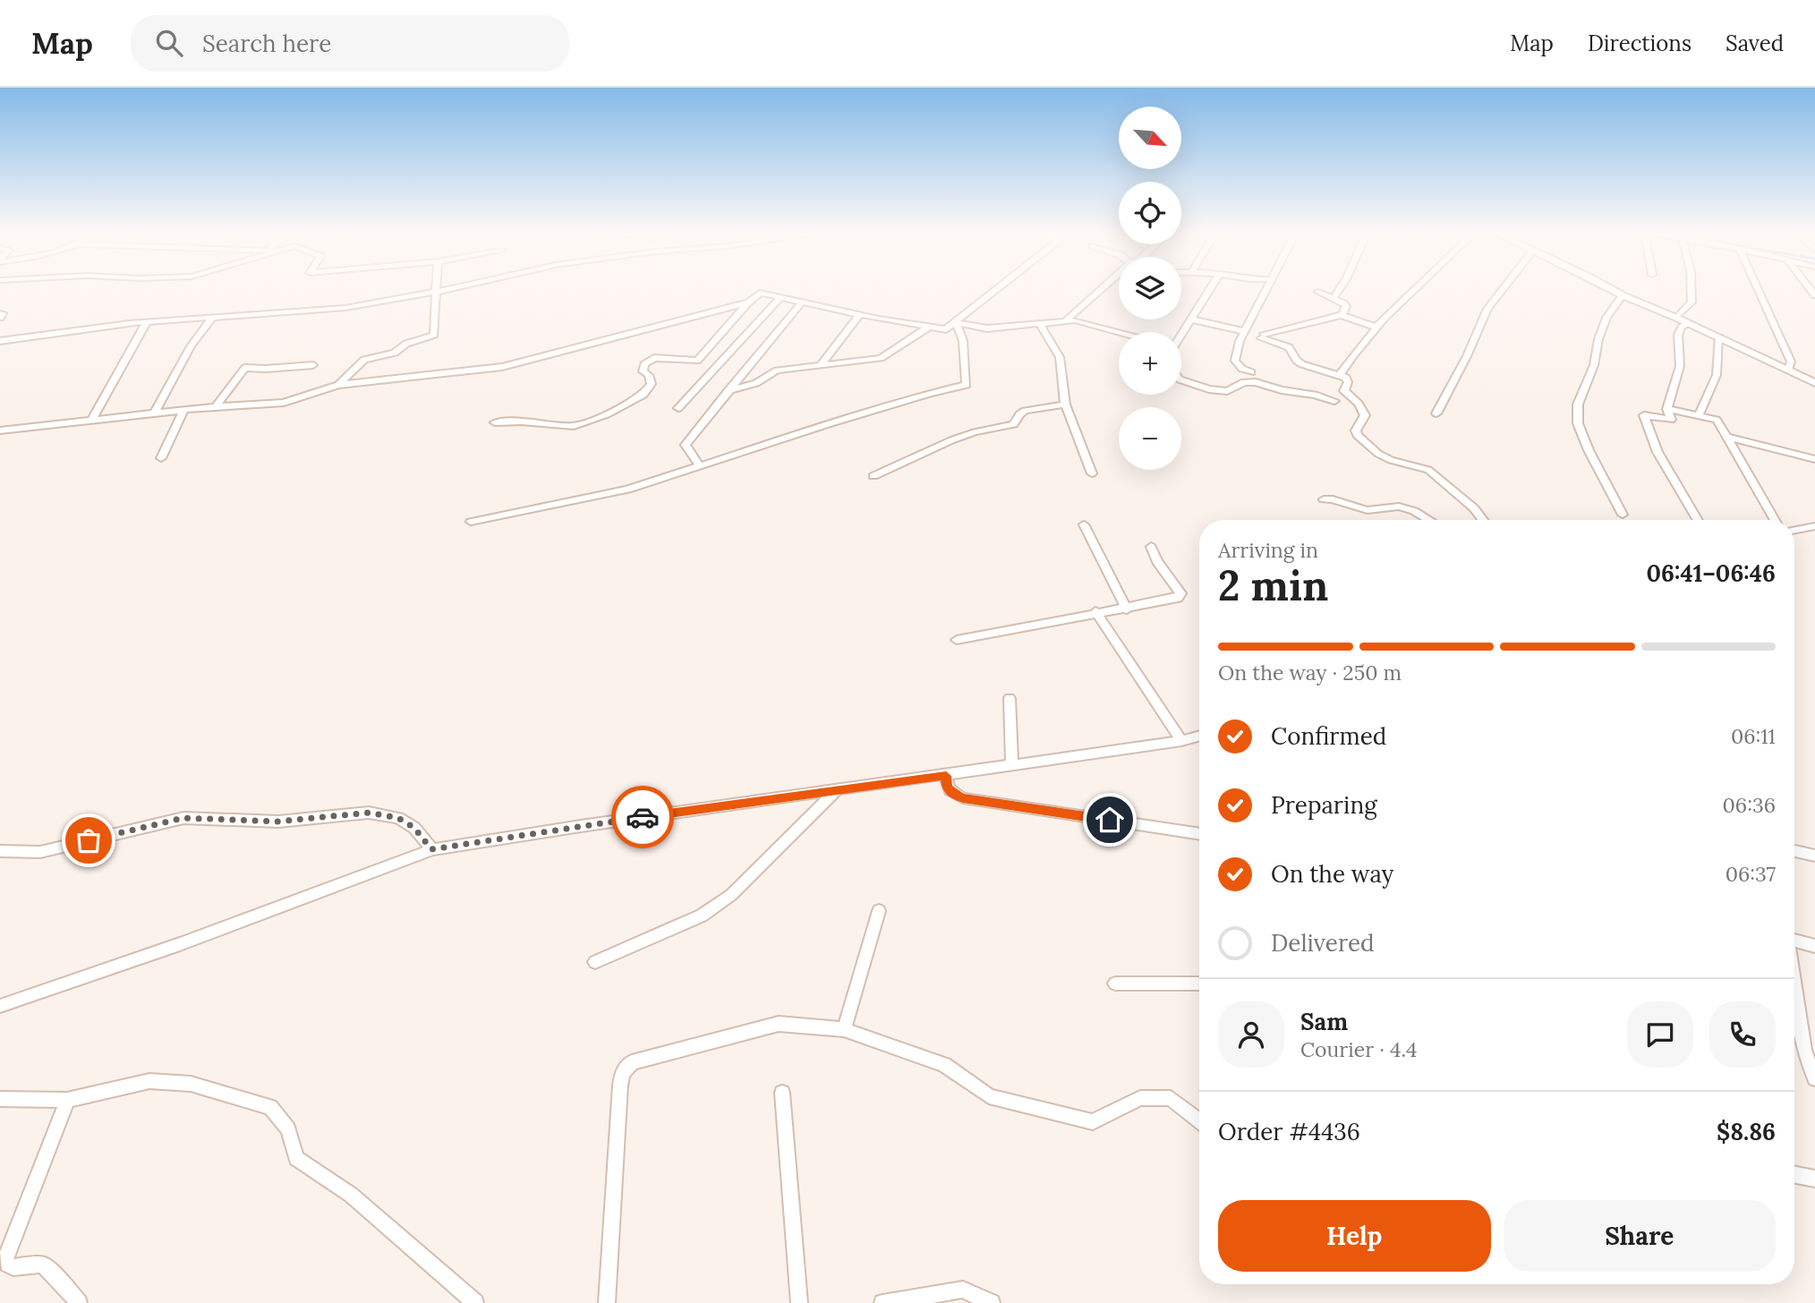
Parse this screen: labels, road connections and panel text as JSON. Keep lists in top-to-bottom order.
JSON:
{
  "north": "bottom right",
  "page": {
    "header": "Map",
    "search": "Search here",
    "nav": ["Map", "Directions", "Saved"],
    "map_buttons": ["+", "−"],
    "heading": ["2 min", "Arriving in", "06:41–06:46"],
    "panel": [
      "Sam",
      "Courier · 4.4",
      "Order #4436",
      "$8.86"
    ],
    "bar": "On the way · 250 m",
    "list": [
      ["Confirmed", "06:11"],
      ["Preparing", "06:36"],
      ["On the way", "06:37"],
      "Delivered"
    ],
    "buttons": ["Help", "Share"]
  }
}
